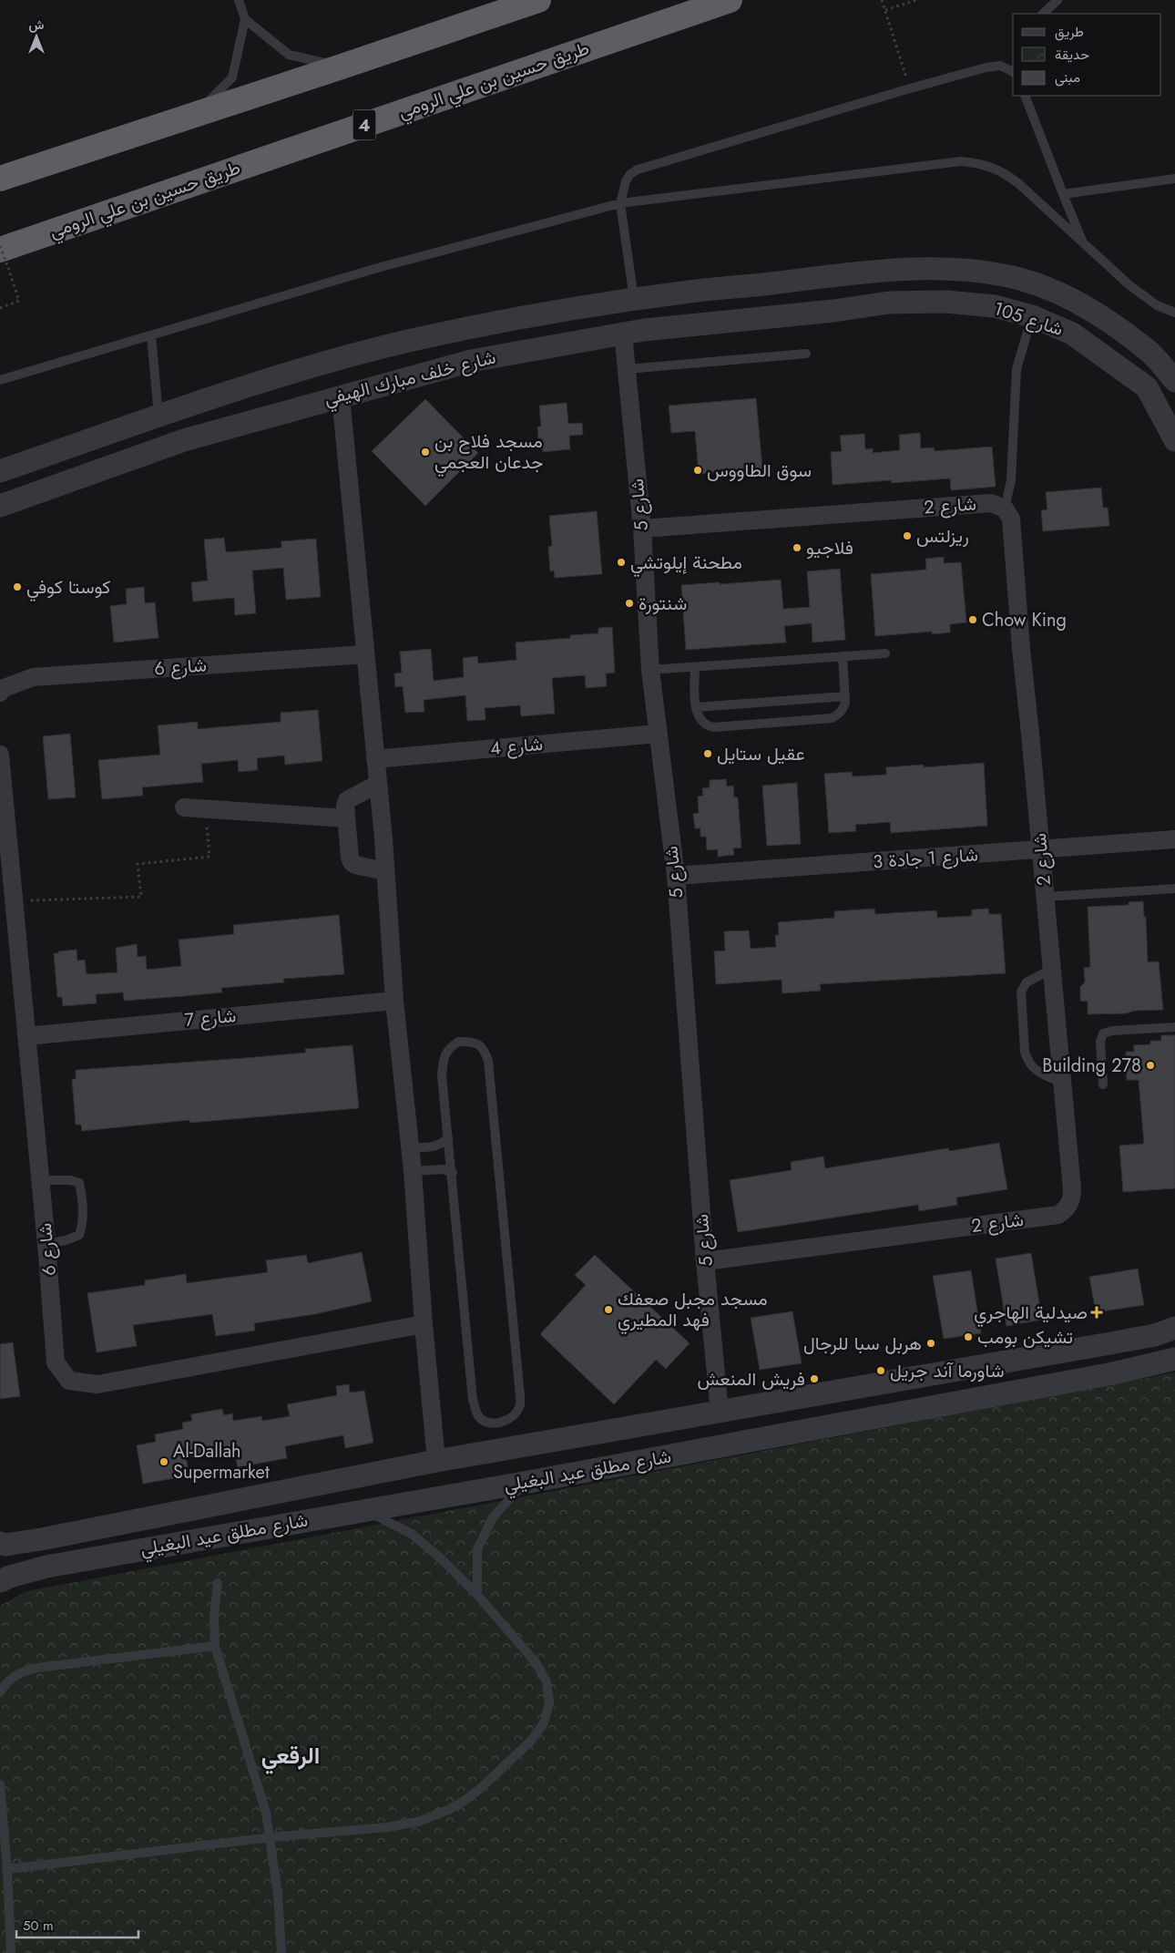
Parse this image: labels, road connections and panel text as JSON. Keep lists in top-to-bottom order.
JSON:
{
  "streets": {
    "highway": ["طريق حسين بن علي الرومي", "4"],
    "street": [
      "شارع 105",
      "شارع خلف مبارك الهيفي",
      "شارع 5",
      "شارع 2",
      "شارع 6",
      "شارع 4",
      "شارع 1 جادة 3",
      "شارع 7",
      "شارع مطلق عيد البغيلي"
    ]
  },
  "crossings": [
    ["شارع 105", "شارع خلف مبارك الهيفي"],
    ["شارع خلف مبارك الهيفي", "شارع 5"],
    ["شارع 5", "شارع 2"],
    ["شارع 5", "شارع 4"],
    ["شارع 5", "شارع 1 جادة 3"],
    ["شارع 5", "شارع مطلق عيد البغيلي"],
    ["شارع 2", "شارع 1 جادة 3"],
    ["شارع 6", "شارع 7"]
  ],
  "districts": ["الرقعي"],
  "places": {
    "other": [
      "مسجد فلاح بن جدعان العجمي",
      "سوق الطاووس",
      "ريزلتس",
      "فلاجيو",
      "مطحنة إيلوتشي",
      "كوستا كوفي",
      "شنتورة",
      "Chow King",
      "عقيل ستايل",
      "Building 278",
      "مسجد مجبل صعفك فهد المطيري",
      "تشيكن بومب",
      "هربل سبا للرجال",
      "شاورما آند جريل",
      "فريش المنعش",
      "Al-Dallah Supermarket"
    ],
    "health": ["صيدلية الهاجري"]
  },
  "legend": ["طريق", "حديقة", "مبنى"],
  "scale_bar": "50 m",
  "north": "top"
}
